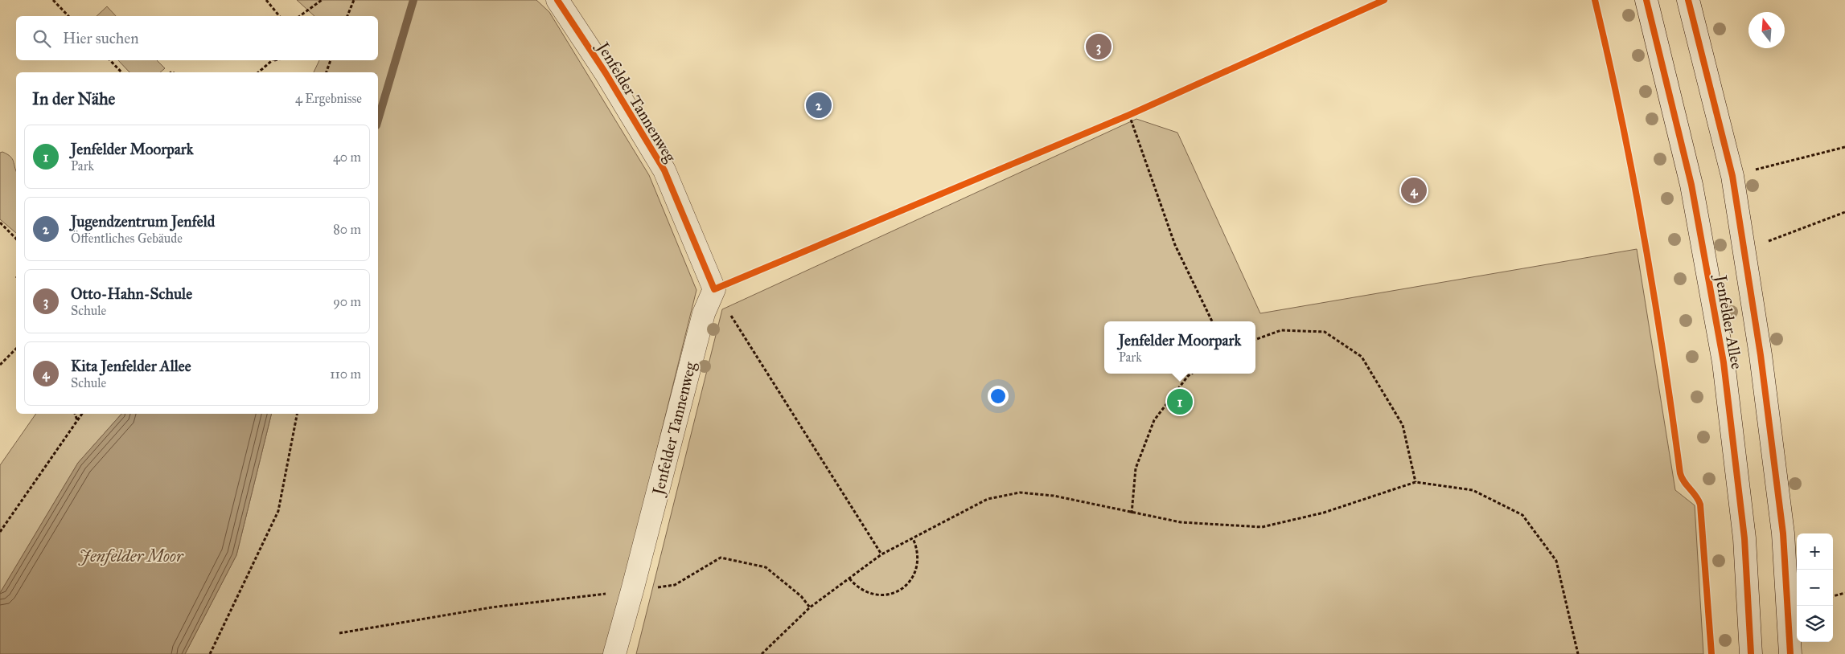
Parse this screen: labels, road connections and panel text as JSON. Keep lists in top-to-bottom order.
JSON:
{
  "streets": {
    "main road": ["Jenfelder Tannenweg", "Jenfelder Allee"]
  },
  "water": ["Jenfelder Moor"],
  "north": "top",
  "page": {
    "search": "Hier suchen",
    "pins": [
      "3",
      "2",
      "4",
      "1"
    ],
    "heading": ["In der Nähe", "4 Ergebnisse"],
    "list": [
      {
        "mark": "1",
        "name": "Jenfelder Moorpark",
        "note": "Park",
        "value": "40 m"
      },
      {
        "mark": "2",
        "name": "Jugendzentrum Jenfeld",
        "note": "Öffentliches Gebäude",
        "value": "80 m"
      },
      {
        "mark": "3",
        "name": "Otto-Hahn-Schule",
        "note": "Schule",
        "value": "90 m"
      },
      {
        "mark": "4",
        "name": "Kita Jenfelder Allee",
        "note": "Schule",
        "value": "110 m"
      }
    ],
    "popup": ["Jenfelder Moorpark", "Park"],
    "map_buttons": ["+", "−"]
  }
}
